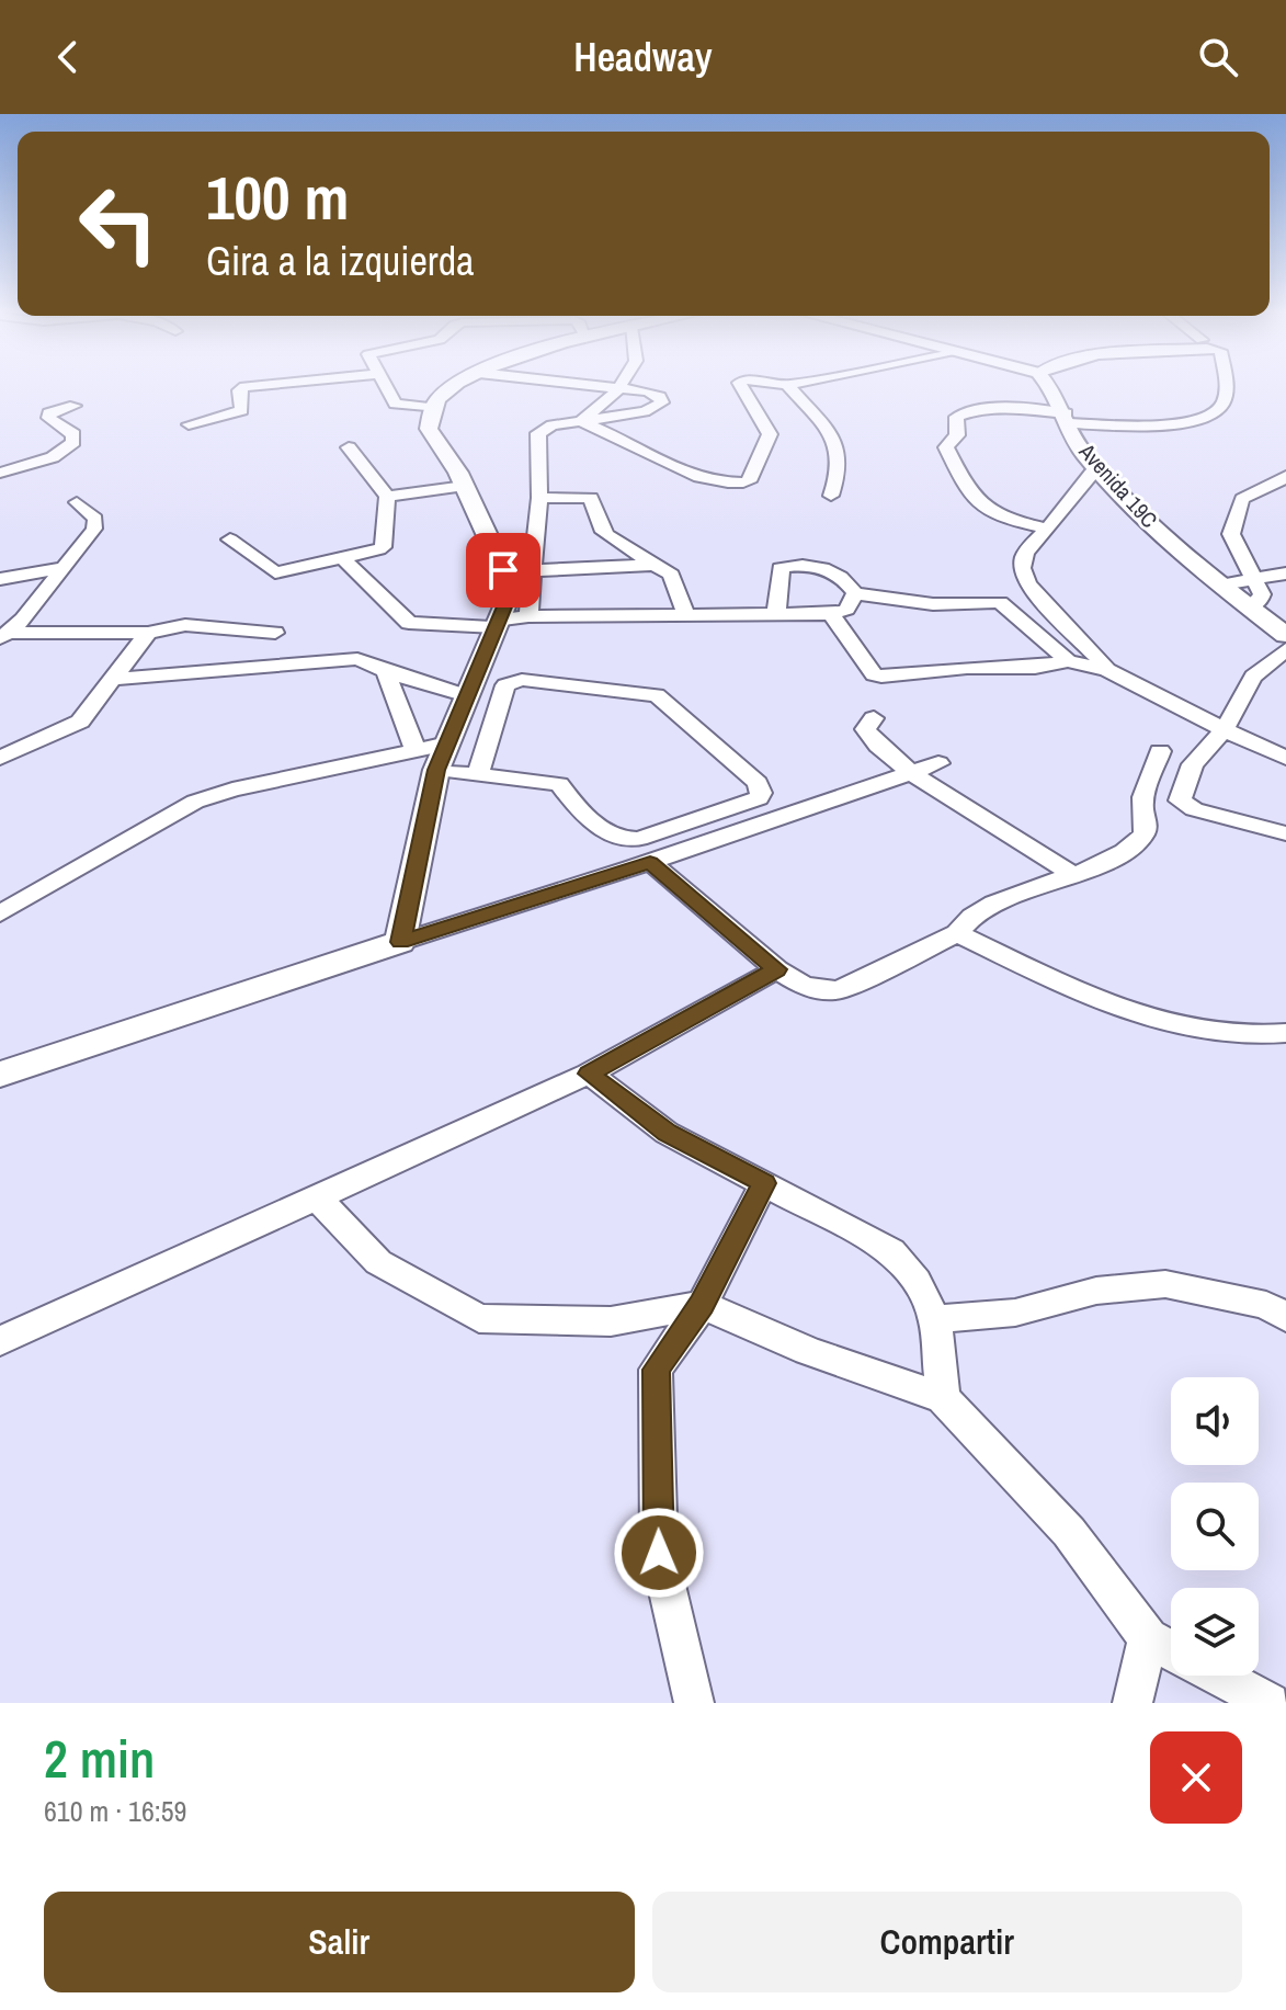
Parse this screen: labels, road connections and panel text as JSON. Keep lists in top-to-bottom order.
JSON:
{
  "streets": {
    "street": ["Avenida 19C"]
  },
  "page": {
    "header": "Headway",
    "turn": ["100 m", "Gira a la izquierda"],
    "heading": ["2 min", "610 m · 16:59"],
    "buttons": ["Salir", "Compartir"]
  }
}
